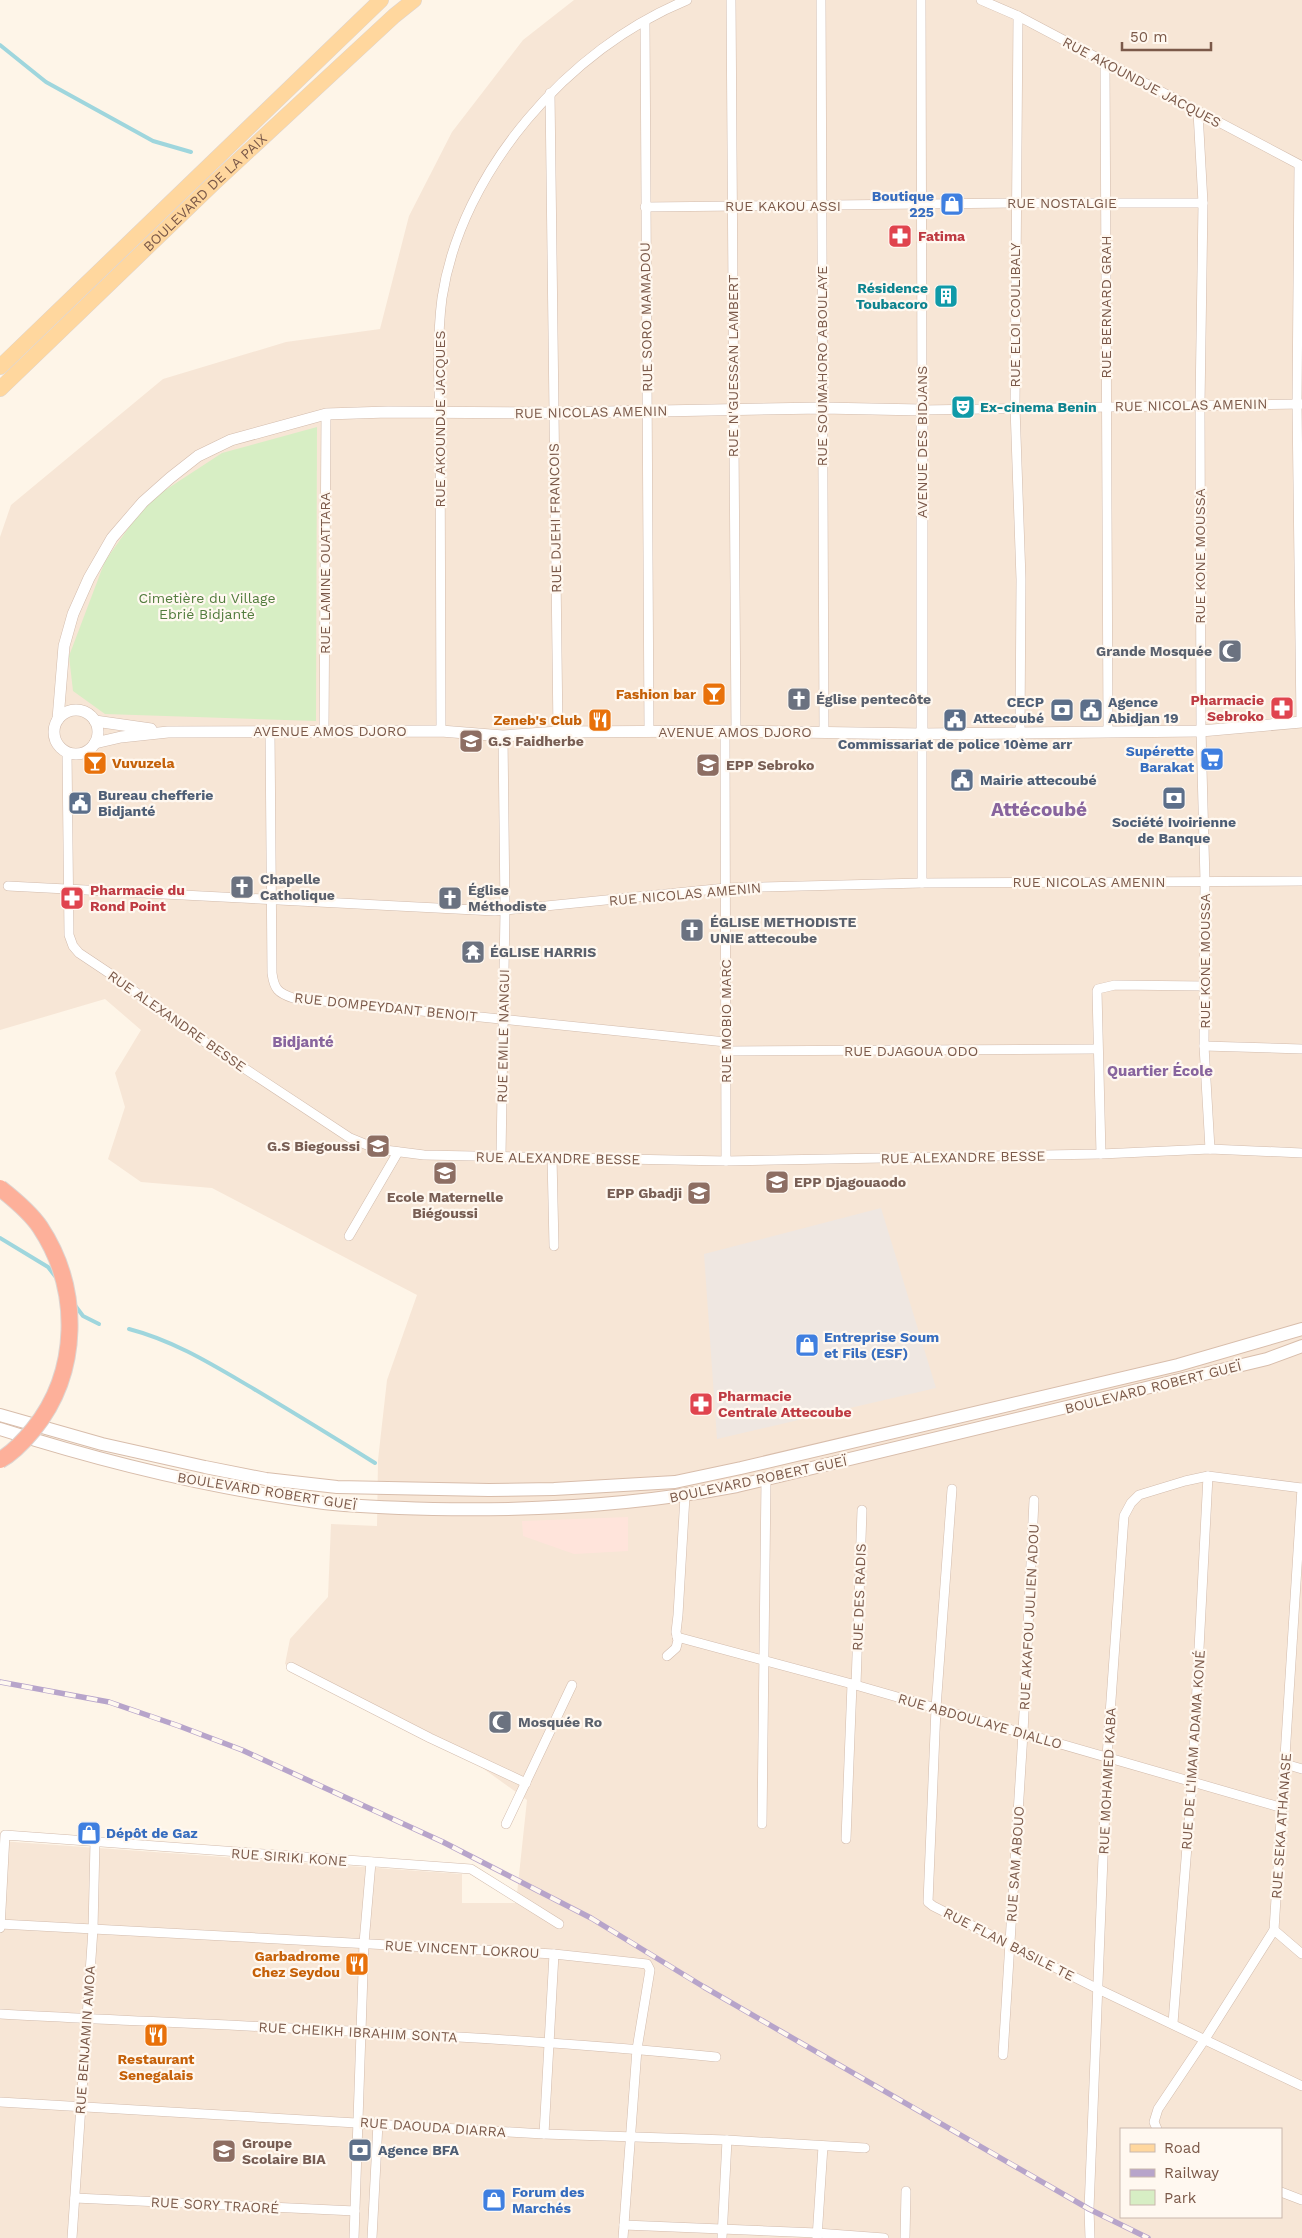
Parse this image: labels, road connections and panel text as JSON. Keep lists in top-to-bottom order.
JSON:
{
  "streets": {
    "main road": ["BOULEVARD DE LA PAIX", "BOULEVARD ROBERT GUEÏ"],
    "street": [
      "RUE AKOUNDJE JACQUES",
      "RUE NOSTALGIE",
      "RUE KAKOU ASSI",
      "RUE BERNARD GRAH",
      "RUE ELOI COULIBALY",
      "RUE SORO MAMADOU",
      "RUE N'GUESSAN LAMBERT",
      "RUE SOUMAHORO ABOULAYE",
      "RUE NICOLAS AMENIN",
      "AVENUE DES BIDJANS",
      "RUE DJEHI FRANCOIS",
      "RUE KONE MOUSSA",
      "RUE LAMINE OUATTARA",
      "AVENUE AMOS DJORO",
      "RUE DOMPEYDANT BENOIT",
      "RUE ALEXANDRE BESSE",
      "RUE MOBIO MARC",
      "RUE EMILE NANGUI",
      "RUE DJAGOUA ODO",
      "RUE DES RADIS",
      "RUE AKAFOU JULIEN ADOU",
      "RUE ABDOULAYE DIALLO",
      "RUE DE L'IMAM ADAMA KONÉ",
      "RUE MOHAMED KABA",
      "RUE SEKA ATHANASE",
      "RUE SIRIKI KONE",
      "RUE SAM ABOUO",
      "RUE FLAN BASILE TE",
      "RUE VINCENT LOKROU",
      "RUE CHEIKH IBRAHIM SONTA",
      "RUE BENJAMIN AMOA",
      "RUE DAOUDA DIARRA",
      "RUE SORY TRAORÉ"
    ]
  },
  "crossings": [
    ["RUE AKOUNDJE JACQUES", "RUE BERNARD GRAH"],
    ["RUE AKOUNDJE JACQUES", "RUE ELOI COULIBALY"],
    ["RUE AKOUNDJE JACQUES", "RUE SORO MAMADOU"],
    ["RUE AKOUNDJE JACQUES", "RUE NICOLAS AMENIN"],
    ["RUE AKOUNDJE JACQUES", "RUE DJEHI FRANCOIS"],
    ["RUE AKOUNDJE JACQUES", "RUE KONE MOUSSA"],
    ["RUE AKOUNDJE JACQUES", "AVENUE AMOS DJORO"],
    ["RUE NOSTALGIE", "RUE KAKOU ASSI"],
    ["RUE NOSTALGIE", "RUE BERNARD GRAH"],
    ["RUE NOSTALGIE", "RUE ELOI COULIBALY"],
    ["RUE NOSTALGIE", "AVENUE DES BIDJANS"],
    ["RUE NOSTALGIE", "RUE KONE MOUSSA"],
    ["RUE KAKOU ASSI", "RUE SORO MAMADOU"],
    ["RUE KAKOU ASSI", "RUE N'GUESSAN LAMBERT"],
    ["RUE KAKOU ASSI", "RUE SOUMAHORO ABOULAYE"],
    ["RUE KAKOU ASSI", "AVENUE DES BIDJANS"],
    ["RUE BERNARD GRAH", "RUE NICOLAS AMENIN"],
    ["RUE BERNARD GRAH", "AVENUE AMOS DJORO"],
    ["RUE ELOI COULIBALY", "RUE NICOLAS AMENIN"],
    ["RUE ELOI COULIBALY", "AVENUE AMOS DJORO"],
    ["RUE SORO MAMADOU", "RUE NICOLAS AMENIN"],
    ["RUE SORO MAMADOU", "AVENUE AMOS DJORO"],
    ["RUE N'GUESSAN LAMBERT", "RUE NICOLAS AMENIN"],
    ["RUE N'GUESSAN LAMBERT", "AVENUE AMOS DJORO"],
    ["RUE N'GUESSAN LAMBERT", "RUE MOBIO MARC"],
    ["RUE SOUMAHORO ABOULAYE", "RUE NICOLAS AMENIN"],
    ["RUE SOUMAHORO ABOULAYE", "AVENUE AMOS DJORO"],
    ["RUE NICOLAS AMENIN", "AVENUE DES BIDJANS"],
    ["RUE NICOLAS AMENIN", "RUE DJEHI FRANCOIS"],
    ["RUE NICOLAS AMENIN", "RUE KONE MOUSSA"],
    ["RUE NICOLAS AMENIN", "RUE LAMINE OUATTARA"],
    ["RUE NICOLAS AMENIN", "AVENUE AMOS DJORO"],
    ["RUE NICOLAS AMENIN", "RUE DOMPEYDANT BENOIT"],
    ["RUE NICOLAS AMENIN", "RUE ALEXANDRE BESSE"],
    ["RUE NICOLAS AMENIN", "RUE MOBIO MARC"],
    ["RUE NICOLAS AMENIN", "RUE EMILE NANGUI"],
    ["AVENUE DES BIDJANS", "AVENUE AMOS DJORO"],
    ["RUE DJEHI FRANCOIS", "AVENUE AMOS DJORO"],
    ["RUE KONE MOUSSA", "AVENUE AMOS DJORO"],
    ["RUE KONE MOUSSA", "RUE ALEXANDRE BESSE"],
    ["RUE LAMINE OUATTARA", "AVENUE AMOS DJORO"],
    ["AVENUE AMOS DJORO", "RUE DOMPEYDANT BENOIT"],
    ["AVENUE AMOS DJORO", "RUE ALEXANDRE BESSE"],
    ["AVENUE AMOS DJORO", "RUE MOBIO MARC"],
    ["AVENUE AMOS DJORO", "RUE EMILE NANGUI"],
    ["RUE DOMPEYDANT BENOIT", "RUE MOBIO MARC"],
    ["RUE DOMPEYDANT BENOIT", "RUE EMILE NANGUI"],
    ["RUE DOMPEYDANT BENOIT", "RUE DJAGOUA ODO"],
    ["RUE ALEXANDRE BESSE", "RUE MOBIO MARC"],
    ["RUE ALEXANDRE BESSE", "RUE EMILE NANGUI"],
    ["RUE MOBIO MARC", "RUE DJAGOUA ODO"],
    ["RUE DES RADIS", "RUE ABDOULAYE DIALLO"],
    ["RUE AKAFOU JULIEN ADOU", "RUE ABDOULAYE DIALLO"],
    ["RUE AKAFOU JULIEN ADOU", "RUE SAM ABOUO"],
    ["RUE ABDOULAYE DIALLO", "RUE DE L'IMAM ADAMA KONÉ"],
    ["RUE ABDOULAYE DIALLO", "RUE MOHAMED KABA"],
    ["RUE ABDOULAYE DIALLO", "RUE SEKA ATHANASE"],
    ["RUE ABDOULAYE DIALLO", "RUE SAM ABOUO"],
    ["RUE ABDOULAYE DIALLO", "RUE FLAN BASILE TE"],
    ["RUE DE L'IMAM ADAMA KONÉ", "RUE MOHAMED KABA"],
    ["RUE DE L'IMAM ADAMA KONÉ", "RUE FLAN BASILE TE"],
    ["RUE MOHAMED KABA", "RUE SEKA ATHANASE"],
    ["RUE MOHAMED KABA", "RUE FLAN BASILE TE"],
    ["RUE SEKA ATHANASE", "RUE FLAN BASILE TE"],
    ["RUE SIRIKI KONE", "RUE VINCENT LOKROU"],
    ["RUE SIRIKI KONE", "RUE BENJAMIN AMOA"],
    ["RUE SAM ABOUO", "RUE FLAN BASILE TE"],
    ["RUE VINCENT LOKROU", "RUE CHEIKH IBRAHIM SONTA"],
    ["RUE VINCENT LOKROU", "RUE BENJAMIN AMOA"],
    ["RUE VINCENT LOKROU", "RUE DAOUDA DIARRA"],
    ["RUE CHEIKH IBRAHIM SONTA", "RUE BENJAMIN AMOA"],
    ["RUE BENJAMIN AMOA", "RUE DAOUDA DIARRA"],
    ["RUE BENJAMIN AMOA", "RUE SORY TRAORÉ"]
  ],
  "districts": ["Attécoubé", "Bidjanté", "Quartier École"],
  "parks": ["Cimetière du Village Ebrié Bidjanté"],
  "places": {
    "shop": [
      "Boutique 225",
      "Entreprise Soum et Fils (ESF)",
      "Dépôt de Gaz",
      "Forum des Marchés"
    ],
    "pharmacy": [
      "Fatima",
      "Pharmacie Sebroko",
      "Pharmacie du Rond Point",
      "Pharmacie Centrale Attecoube"
    ],
    "building": ["Résidence Toubacoro"],
    "theatre": ["Ex-cinema Benin"],
    "mosque": ["Grande Mosquée", "Mosquée Ro"],
    "bar": ["Fashion bar", "Vuvuzela"],
    "church": [
      "Église pentecôte",
      "Chapelle Catholique",
      "Église Méthodiste",
      "ÉGLISE METHODISTE UNIE attecoube"
    ],
    "bank": ["CECP Attecoubé", "Société Ivoirienne de Banque", "Agence BFA"],
    "public building": [
      "Agence Abidjan 19",
      "Commissariat de police 10ème arr",
      "Mairie attecoubé",
      "Bureau chefferie Bidjanté"
    ],
    "restaurant": ["Zeneb's Club", "Garbadrome Chez Seydou", "Restaurant Senegalais"],
    "school or university": [
      "G.S Faidherbe",
      "EPP Sebroko",
      "G.S Biegoussi",
      "Ecole Maternelle Biégoussi",
      "EPP Djagouaodo",
      "EPP Gbadji",
      "Groupe Scolaire BIA"
    ],
    "supermarket": ["Supérette Barakat"],
    "temple": ["ÉGLISE HARRIS"]
  },
  "legend": ["Road", "Railway", "Park"],
  "scale_bar": "50 m"
}
